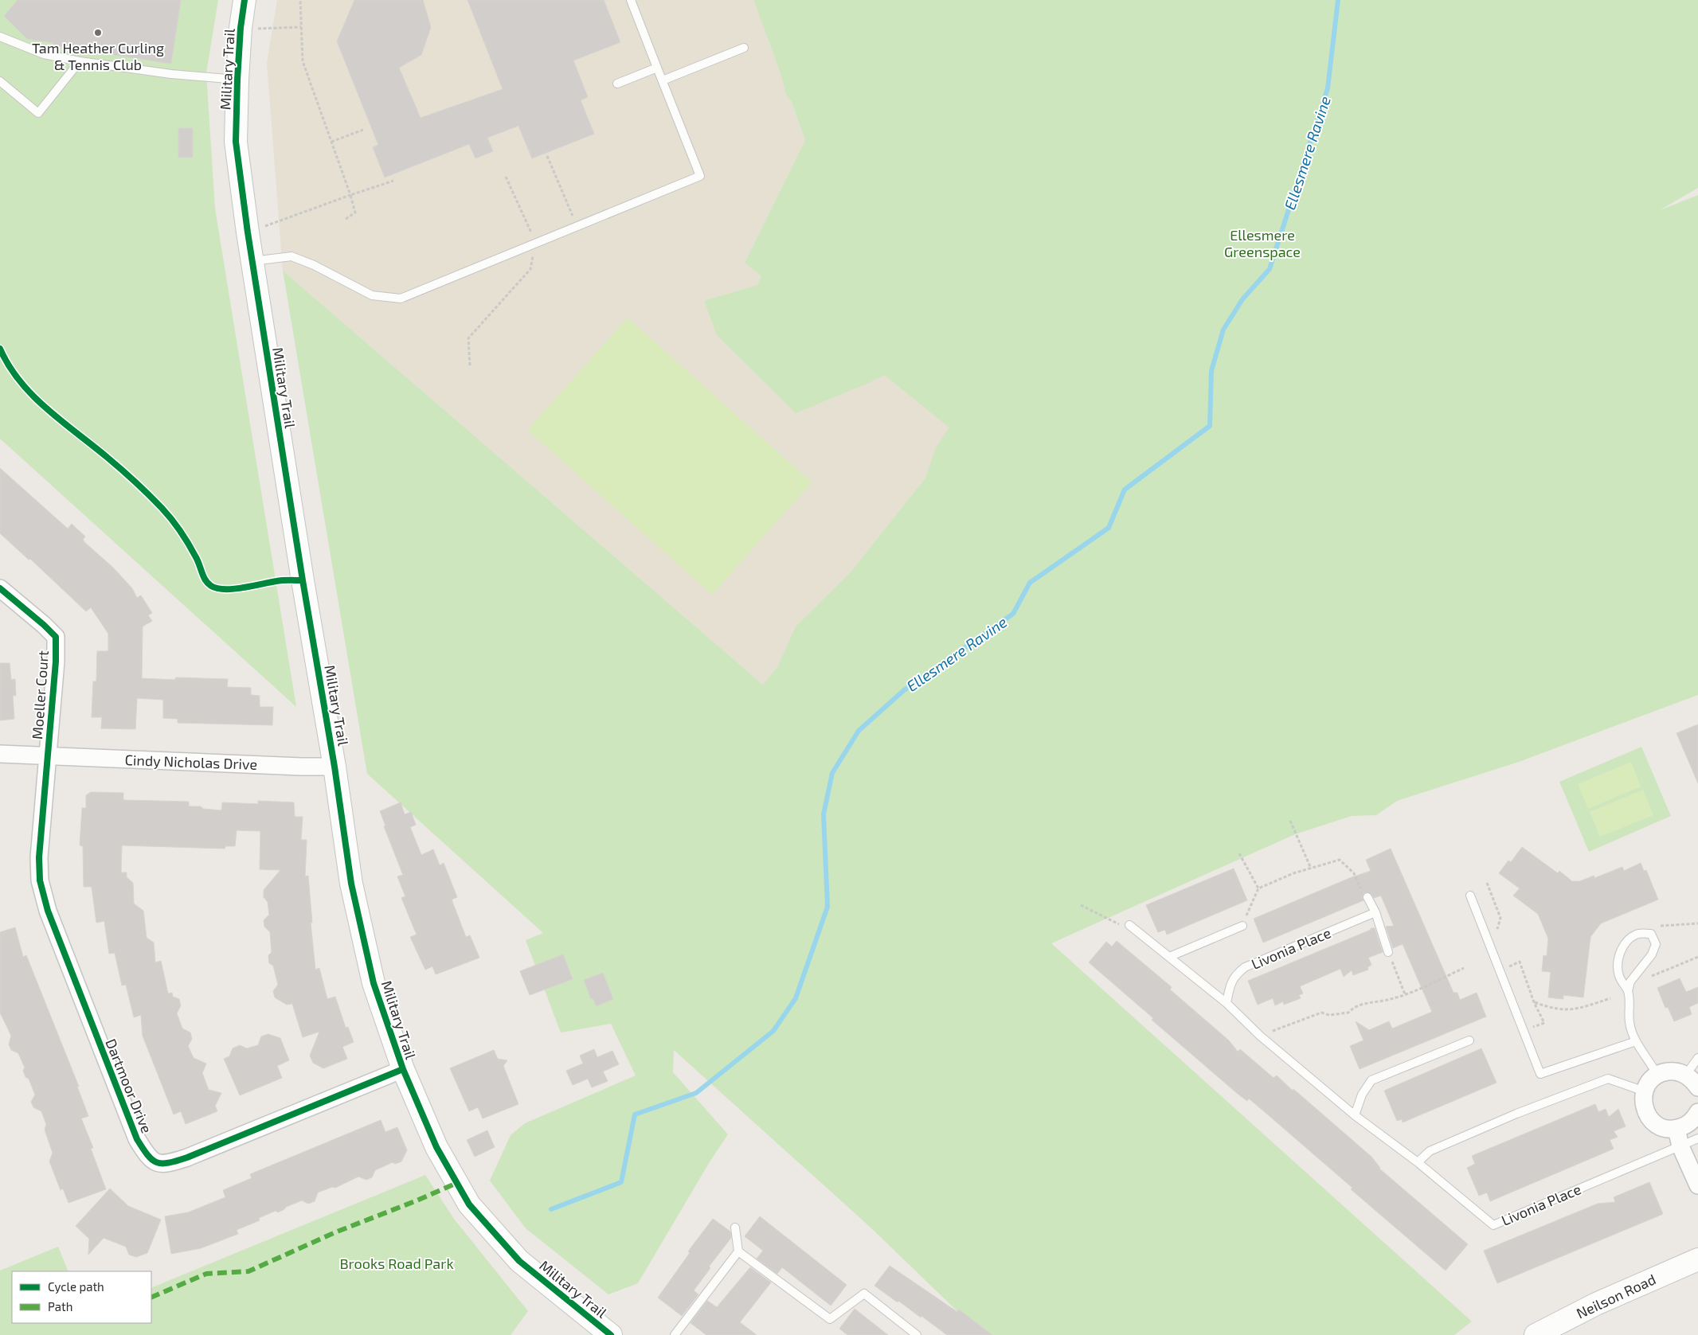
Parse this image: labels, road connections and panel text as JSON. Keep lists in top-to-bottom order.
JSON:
{
  "streets": {
    "street": [
      "Military Trail",
      "Moeller Court",
      "Cindy Nicholas Drive",
      "Dartmoor Drive",
      "Neilson Road"
    ],
    "lane": ["Livonia Place"]
  },
  "crossings": [
    ["Military Trail", "Cindy Nicholas Drive"],
    ["Military Trail", "Dartmoor Drive"],
    ["Moeller Court", "Cindy Nicholas Drive"],
    ["Moeller Court", "Dartmoor Drive"],
    ["Cindy Nicholas Drive", "Dartmoor Drive"]
  ],
  "water": ["Ellesmere Ravine"],
  "parks": ["Ellesmere Greenspace", "Brooks Road Park"],
  "places": ["Tam Heather Curling & Tennis Club"],
  "legend": ["Cycle path", "Path"]
}
